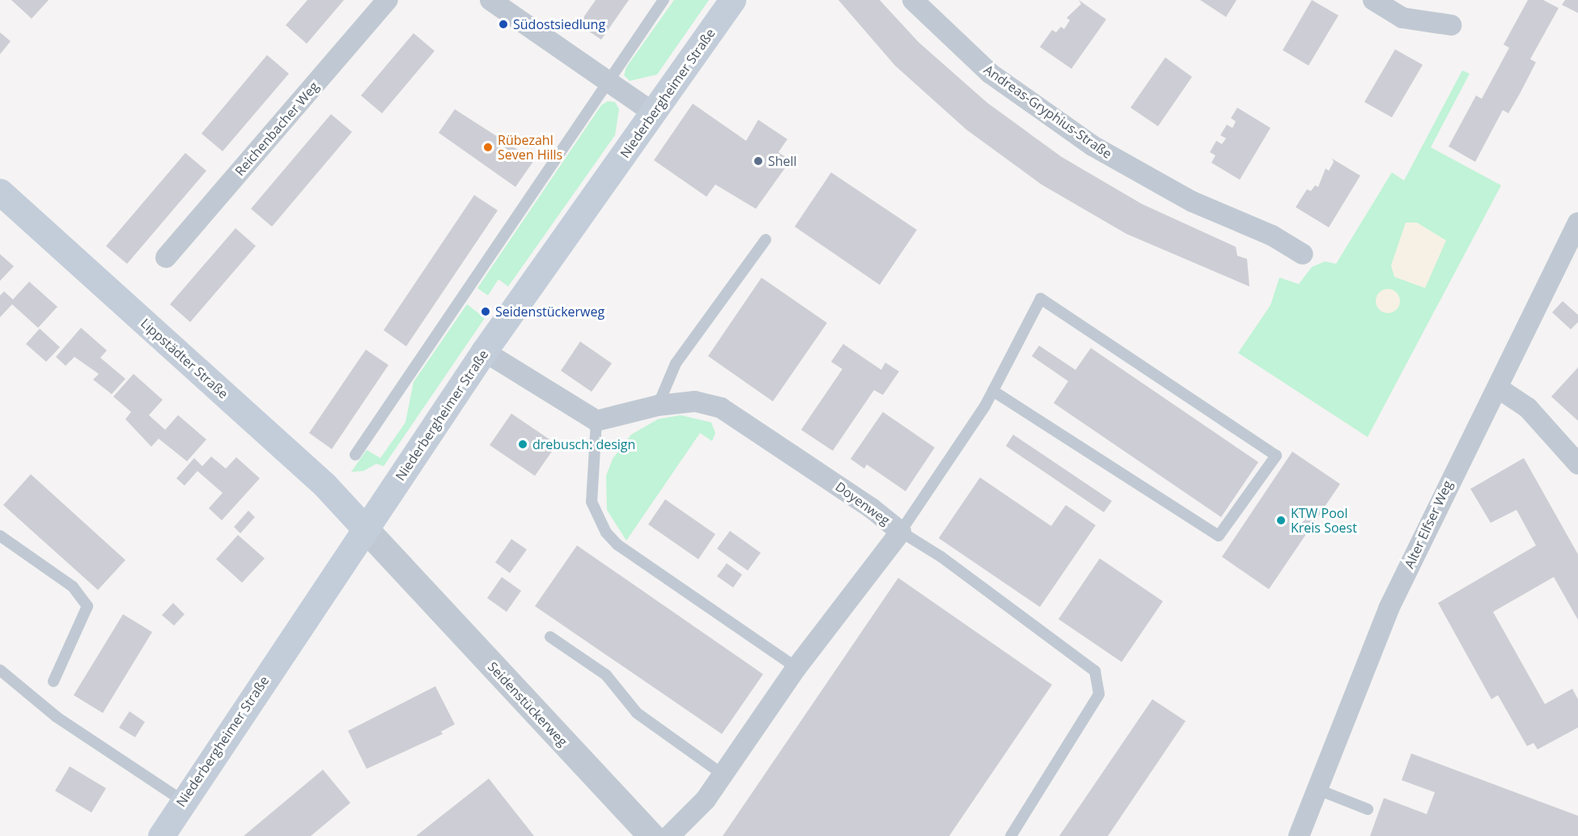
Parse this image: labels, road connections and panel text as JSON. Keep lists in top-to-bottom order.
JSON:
{
  "streets": {
    "main road": ["Niederbergheimer Straße", "Lippstädter Straße"],
    "street": [
      "Andreas-Gryphius-Straße",
      "Reichenbacher Weg",
      "Doyenweg",
      "Alter Elfser Weg",
      "Seidenstückerweg"
    ]
  },
  "crossings": [
    ["Niederbergheimer Straße", "Lippstädter Straße"],
    ["Niederbergheimer Straße", "Seidenstückerweg"],
    ["Lippstädter Straße", "Seidenstückerweg"]
  ],
  "places": [
    "Südostsiedlung",
    "Rübezahl Seven Hills",
    "Shell",
    "Seidenstückerweg",
    "drebusch: design",
    "KTW Pool Kreis Soest"
  ]
}
